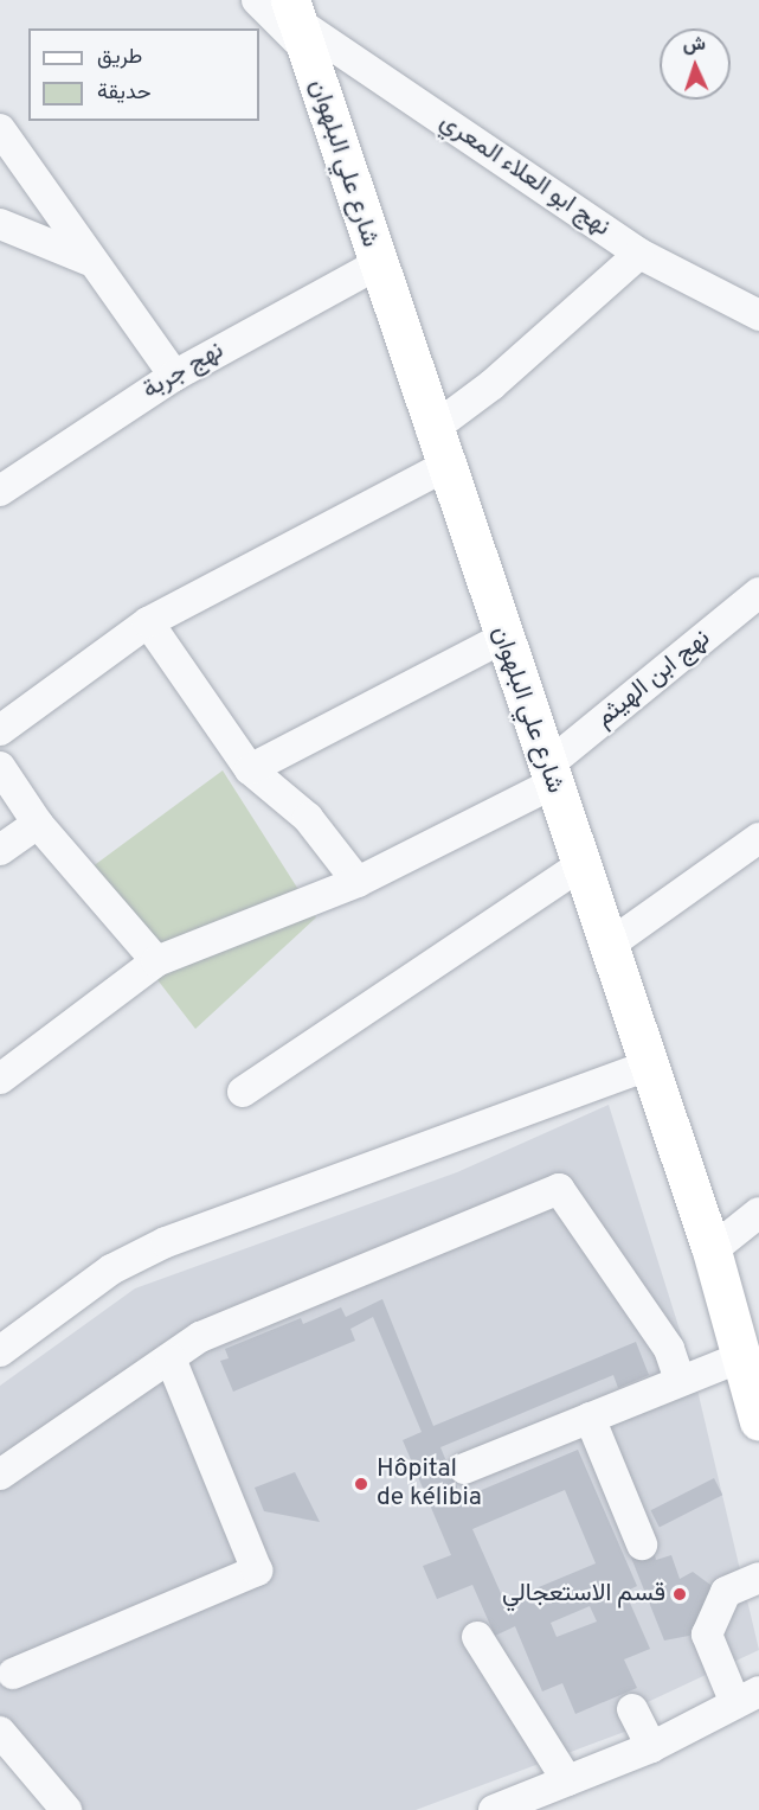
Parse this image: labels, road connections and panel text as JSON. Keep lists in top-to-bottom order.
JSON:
{
  "streets": {
    "main road": ["شارع علي البلهوان"],
    "street": ["نهج ابو العلاء المعري", "نهج جربة", "نهج ابن الهيثم"]
  },
  "crossings": [
    ["شارع علي البلهوان", "نهج ابو العلاء المعري"],
    ["شارع علي البلهوان", "نهج جربة"],
    ["شارع علي البلهوان", "نهج ابن الهيثم"]
  ],
  "places": ["Hôpital de kélibia", "قسم الاستعجالي"],
  "legend": ["طريق", "حديقة"],
  "north": "top"
}
